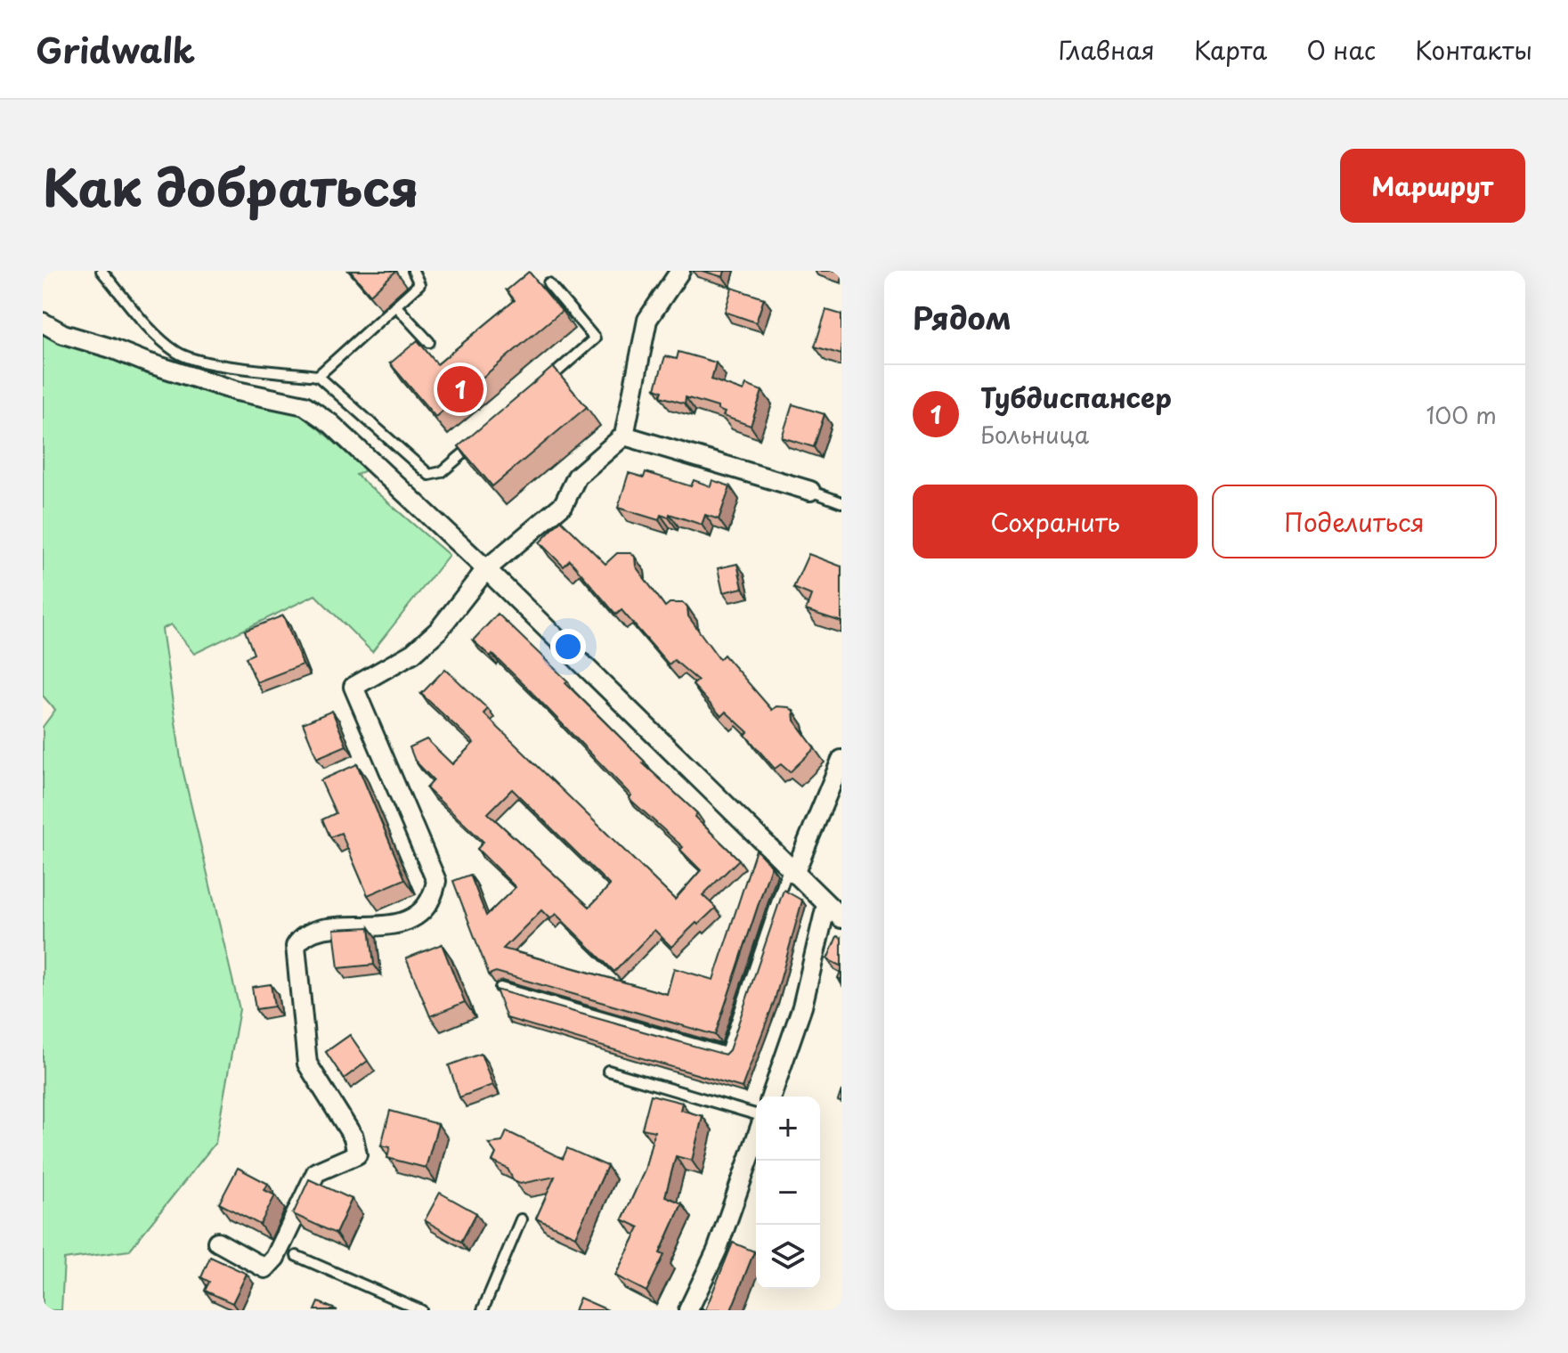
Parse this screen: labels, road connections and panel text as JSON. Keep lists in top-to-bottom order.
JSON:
{
  "page": {
    "header": "Gridwalk",
    "nav": [
      "Главная",
      "Карта",
      "О нас",
      "Контакты"
    ],
    "title": "Как добраться",
    "buttons": [
      "Маршрут",
      ["Сохранить", "Поделиться"]
    ],
    "heading": "Рядом",
    "pins": "1",
    "list": [
      {
        "mark": "1",
        "name": "Тубдиспансер",
        "note": "Больница",
        "value": "100 m"
      }
    ],
    "map_buttons": ["+", "−"]
  }
}
